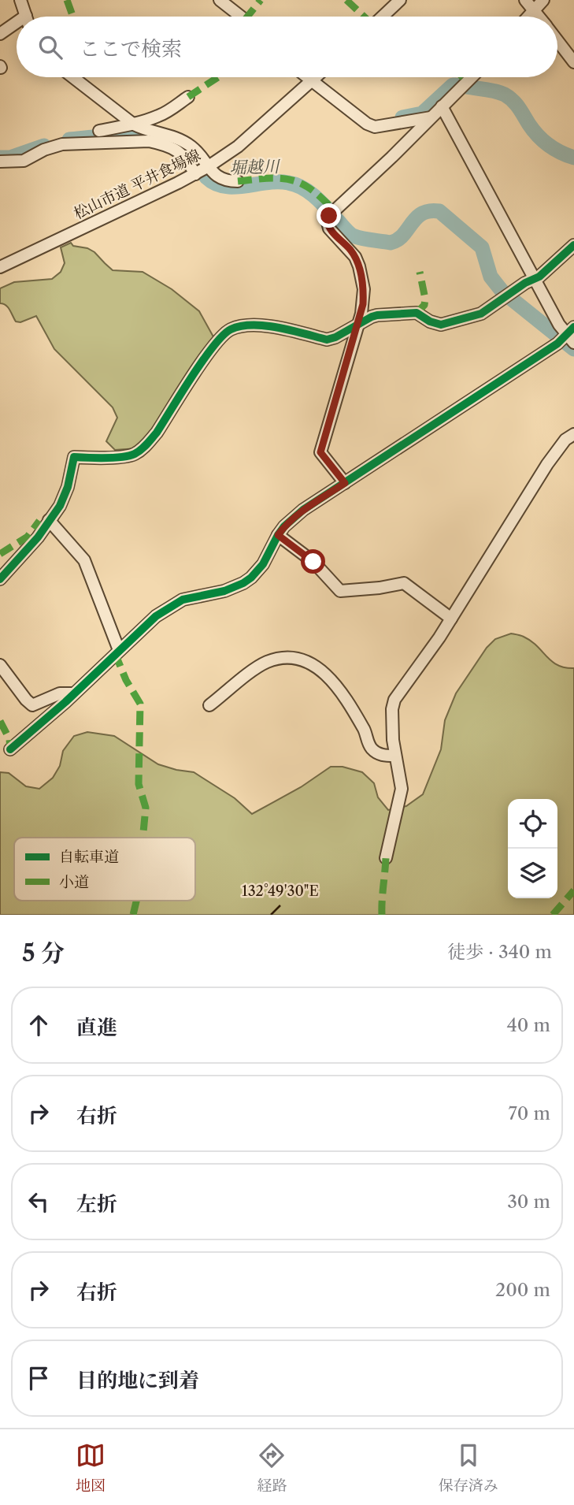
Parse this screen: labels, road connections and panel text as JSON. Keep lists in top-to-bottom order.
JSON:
{
  "streets": {
    "street": ["松山市道 平井食場線"]
  },
  "water": ["堀越川"],
  "legend": ["自転車道", "小道"],
  "page": {
    "search": "ここで検索",
    "heading": ["5 分", "徒歩 · 340 m"],
    "list": [
      ["直進", "40 m"],
      ["右折", "70 m"],
      ["左折", "30 m"],
      ["右折", "200 m"],
      "目的地に到着"
    ],
    "nav": ["地図", "経路", "保存済み"]
  },
  "coordinates": ["132°49'30\"E"]
}
